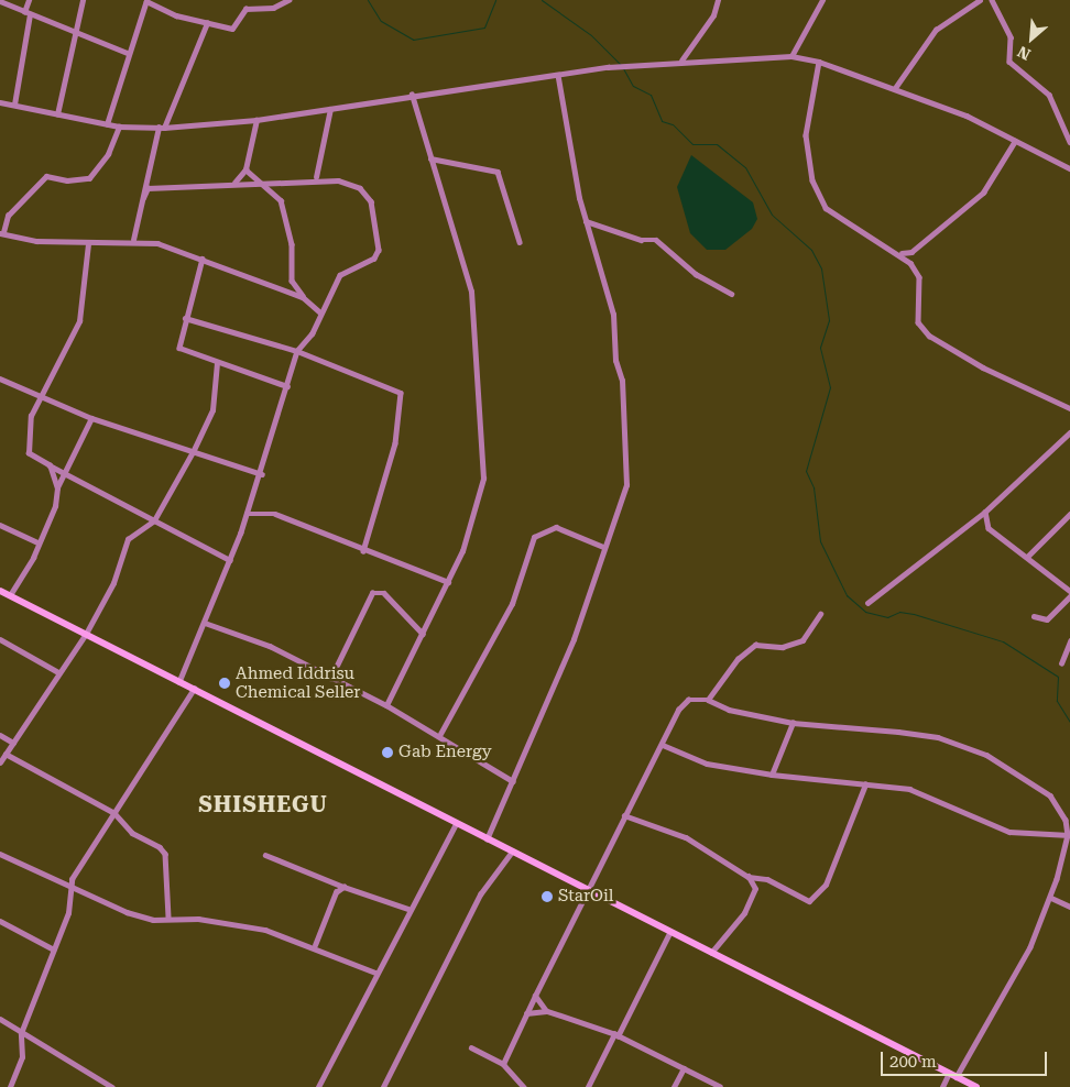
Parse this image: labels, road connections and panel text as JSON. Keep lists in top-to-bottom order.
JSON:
{
  "districts": ["SHISHEGU"],
  "places": ["Ahmed Iddrisu Chemical Seller", "Gab Energy", "StarOil"],
  "scale_bar": "200 m",
  "north": "bottom left"
}
